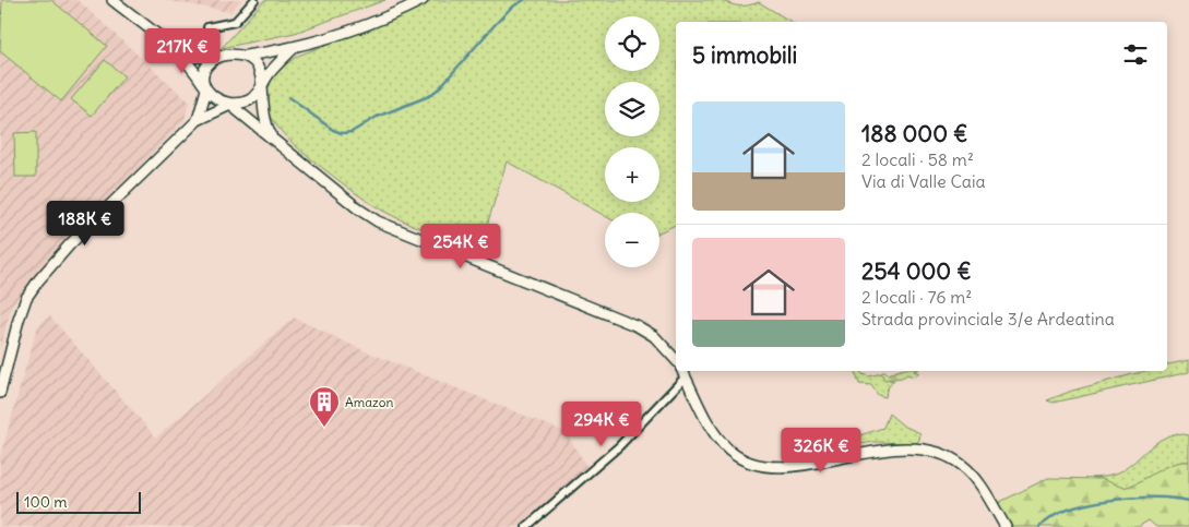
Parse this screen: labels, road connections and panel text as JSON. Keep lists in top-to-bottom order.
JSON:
{
  "places": {
    "building": ["Amazon"]
  },
  "scale_bar": "100 m",
  "page": {
    "map_buttons": ["+", "−"],
    "heading": "5 immobili",
    "price": [
      "217K €",
      "188K €",
      "254K €",
      "294K €",
      "326K €"
    ],
    "list": [
      {
        "name": "188 000 €",
        "note": "2 locali · 58 m² · Via di Valle Caia"
      },
      {
        "name": "254 000 €",
        "note": "2 locali · 76 m² · Strada provinciale 3/e Ardeatina"
      }
    ],
    "scale": "100 m"
  }
}
